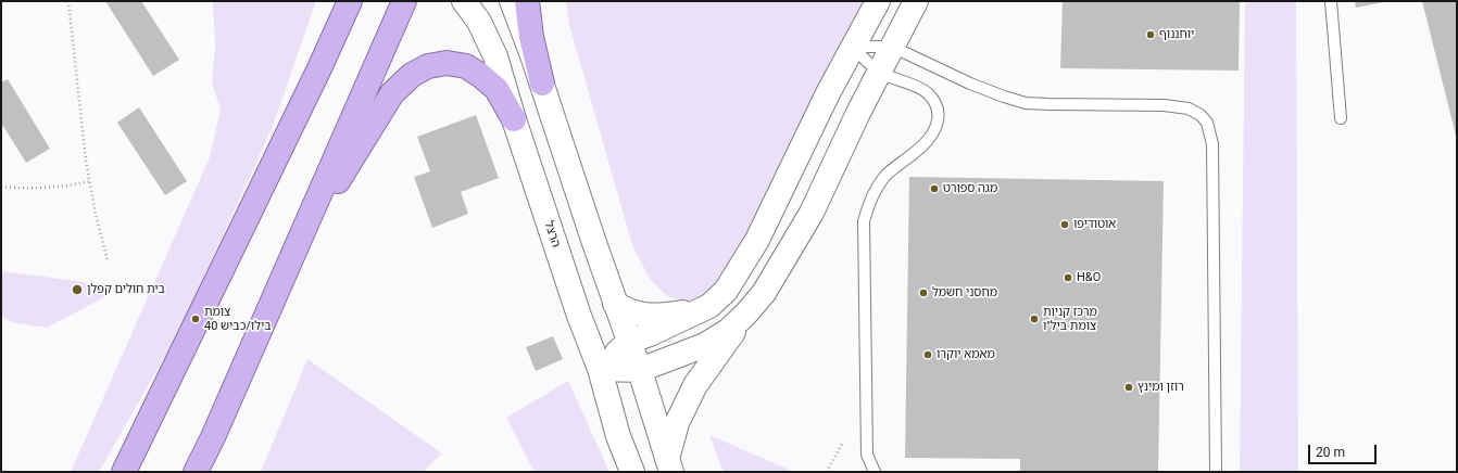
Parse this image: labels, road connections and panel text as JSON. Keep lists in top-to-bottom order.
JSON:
{
  "streets": {
    "street": ["הרצל"]
  },
  "places": [
    "יוחננוף",
    "מגה ספורט",
    "אוטודיפו",
    "H&O",
    "בית חולים קפלן",
    "מחסני חשמל",
    "צומת בילו/כביש 40",
    "מרכז קניות צומת ביל\"ו",
    "מאמא יוקרו",
    "רוזן ומינץ"
  ],
  "scale_bar": "20 m"
}
